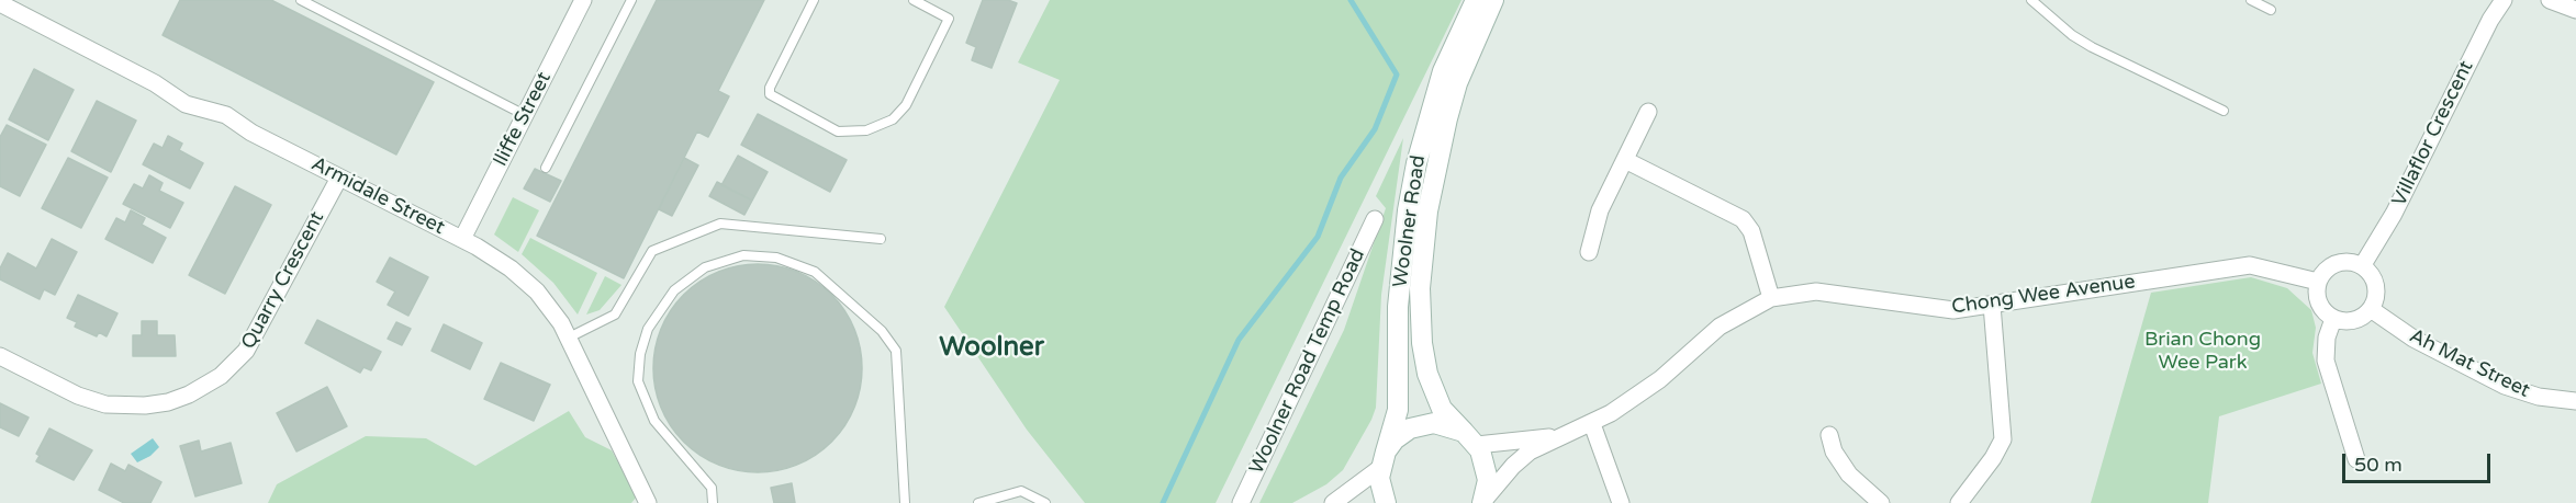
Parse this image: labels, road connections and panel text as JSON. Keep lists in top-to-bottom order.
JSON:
{
  "streets": {
    "main road": ["Woolner Road"],
    "street": [
      "Iliffe Street",
      "Villaflor Crescent",
      "Armidale Street",
      "Quarry Crescent",
      "Chong Wee Avenue",
      "Woolner Road Temp Road",
      "Ah Mat Street"
    ]
  },
  "crossings": [
    ["Iliffe Street", "Armidale Street"],
    ["Villaflor Crescent", "Chong Wee Avenue"],
    ["Villaflor Crescent", "Ah Mat Street"],
    ["Armidale Street", "Quarry Crescent"],
    ["Woolner Road", "Chong Wee Avenue"],
    ["Chong Wee Avenue", "Ah Mat Street"]
  ],
  "districts": ["Woolner"],
  "parks": ["Brian Chong Wee Park"],
  "scale_bar": "50 m"
}
